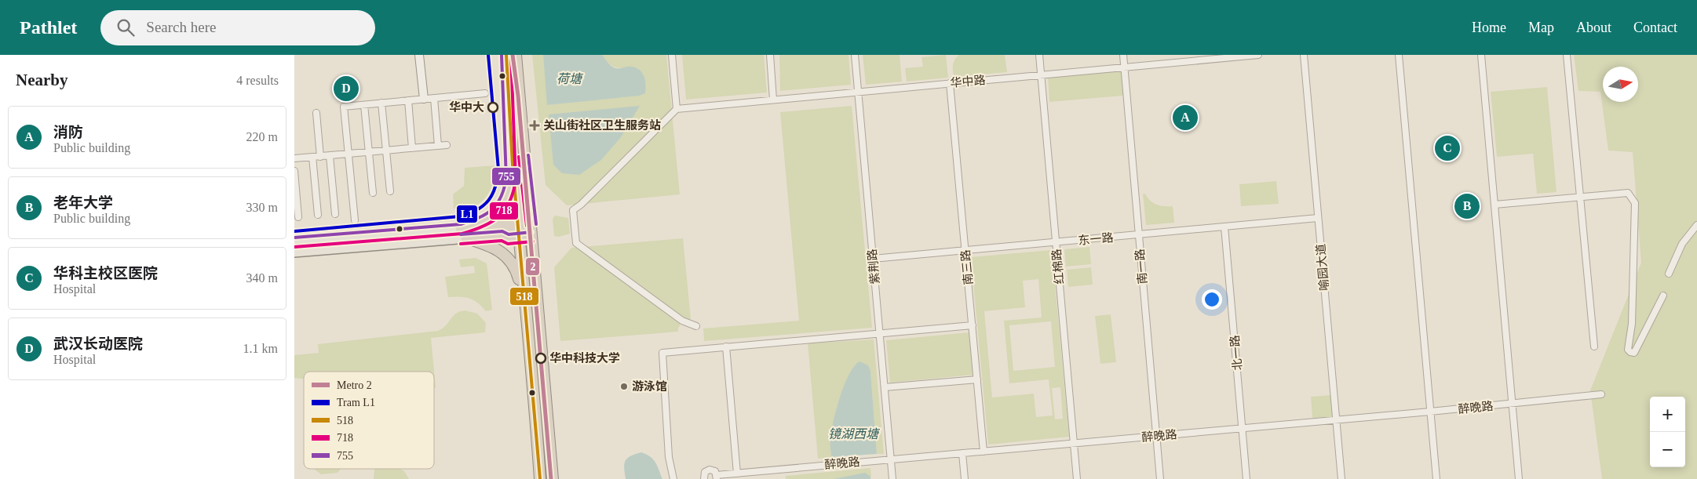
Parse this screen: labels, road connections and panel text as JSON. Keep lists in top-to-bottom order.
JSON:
{
  "streets": {
    "street": [
      "华中路",
      "东一路",
      "紫荆路",
      "红棉路",
      "南一路",
      "南三路",
      "喻园大道",
      "北一路",
      "醉晚路"
    ]
  },
  "crossings": [
    ["华中路", "紫荆路"],
    ["华中路", "红棉路"],
    ["华中路", "南一路"],
    ["华中路", "南三路"],
    ["东一路", "紫荆路"],
    ["东一路", "红棉路"],
    ["东一路", "南一路"],
    ["东一路", "南三路"],
    ["东一路", "喻园大道"],
    ["东一路", "北一路"],
    ["紫荆路", "醉晚路"],
    ["红棉路", "醉晚路"],
    ["南一路", "醉晚路"],
    ["南三路", "醉晚路"],
    ["喻园大道", "醉晚路"],
    ["北一路", "醉晚路"]
  ],
  "water": ["荷塘", "镜湖西塘"],
  "places": {
    "other": ["华中大", "华中科技大学", "游泳馆"],
    "health": ["关山街社区卫生服务站"]
  },
  "lines": [
    "metro line 2",
    "tram line L1",
    "transit line 518",
    "transit line 718",
    "transit line 755"
  ],
  "legend": [
    "Metro 2",
    "Tram L1",
    "518",
    "718",
    "755"
  ],
  "north": "right",
  "page": {
    "header": "Pathlet",
    "search": "Search here",
    "nav": [
      "Home",
      "Map",
      "About",
      "Contact"
    ],
    "heading": ["Nearby", "4 results"],
    "pins": [
      "D",
      "A",
      "C",
      "B"
    ],
    "list": [
      {
        "mark": "A",
        "name": "消防",
        "note": "Public building",
        "value": "220 m"
      },
      {
        "mark": "B",
        "name": "老年大学",
        "note": "Public building",
        "value": "330 m"
      },
      {
        "mark": "C",
        "name": "华科主校区医院",
        "note": "Hospital",
        "value": "340 m"
      },
      {
        "mark": "D",
        "name": "武汉长动医院",
        "note": "Hospital",
        "value": "1.1 km"
      }
    ],
    "map_buttons": ["+", "−"]
  }
}
